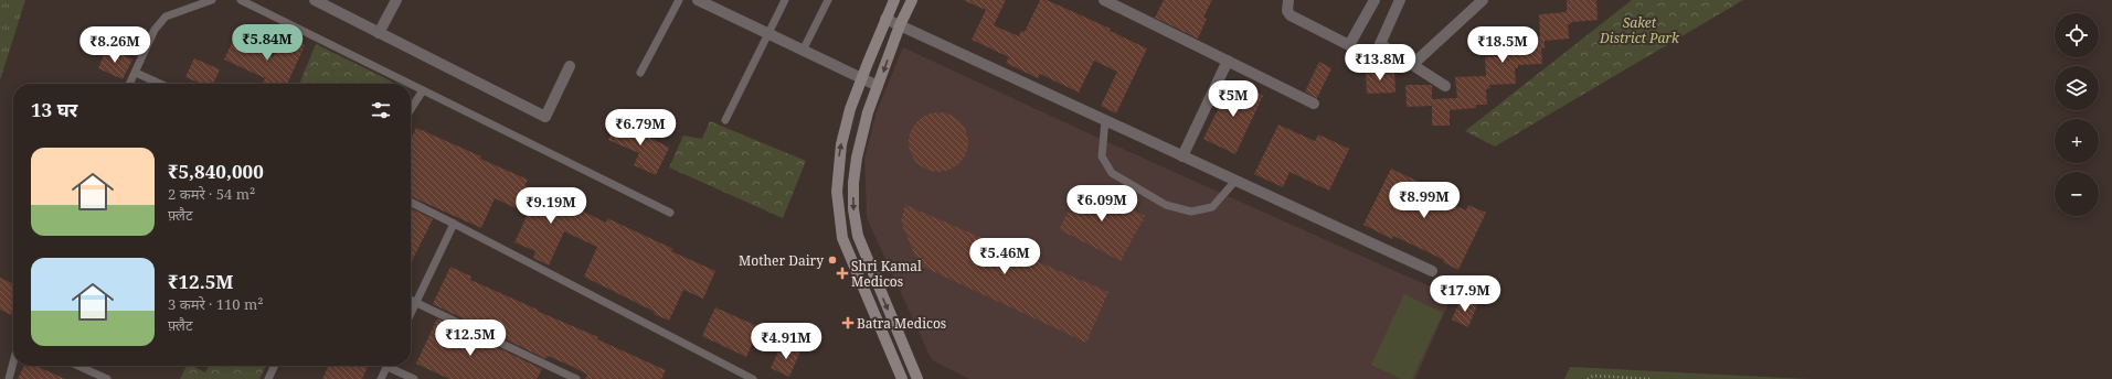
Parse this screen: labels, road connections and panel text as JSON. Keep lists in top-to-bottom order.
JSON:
{
  "parks": ["Saket District Park"],
  "places": {
    "other": ["Mother Dairy"],
    "health": ["Shri Kamal Medicos", "Batra Medicos"]
  },
  "page": {
    "map_buttons": ["+", "−"],
    "price": [
      "₹5.84M",
      "₹8.26M",
      "₹18.5M",
      "₹13.8M",
      "₹5M",
      "₹6.79M",
      "₹8.99M",
      "₹6.09M",
      "₹9.19M",
      "₹5.46M",
      "₹17.9M",
      "₹12.5M",
      "₹4.91M"
    ],
    "heading": "13 घर",
    "list": [
      {
        "name": "₹5,840,000",
        "note": "2 कमरे · 54 m² · फ़्लैट"
      },
      {
        "name": "₹12.5M",
        "note": "3 कमरे · 110 m² · फ़्लैट"
      }
    ]
  }
}
